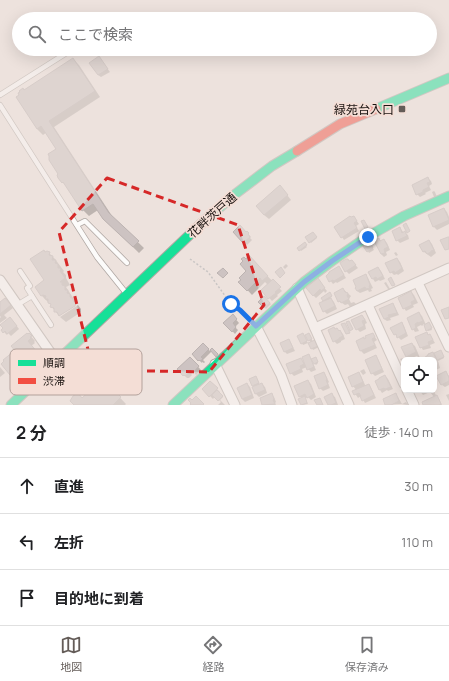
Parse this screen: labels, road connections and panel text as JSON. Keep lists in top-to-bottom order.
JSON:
{
  "streets": {
    "main road": ["花畔茨戸通"]
  },
  "places": {
    "transit": ["緑苑台入口"]
  },
  "legend": ["順調", "渋滞"],
  "page": {
    "search": "ここで検索",
    "heading": ["2 分", "徒歩 · 140 m"],
    "list": [
      ["直進", "30 m"],
      ["左折", "110 m"],
      "目的地に到着"
    ],
    "nav": ["地図", "経路", "保存済み"]
  }
}
